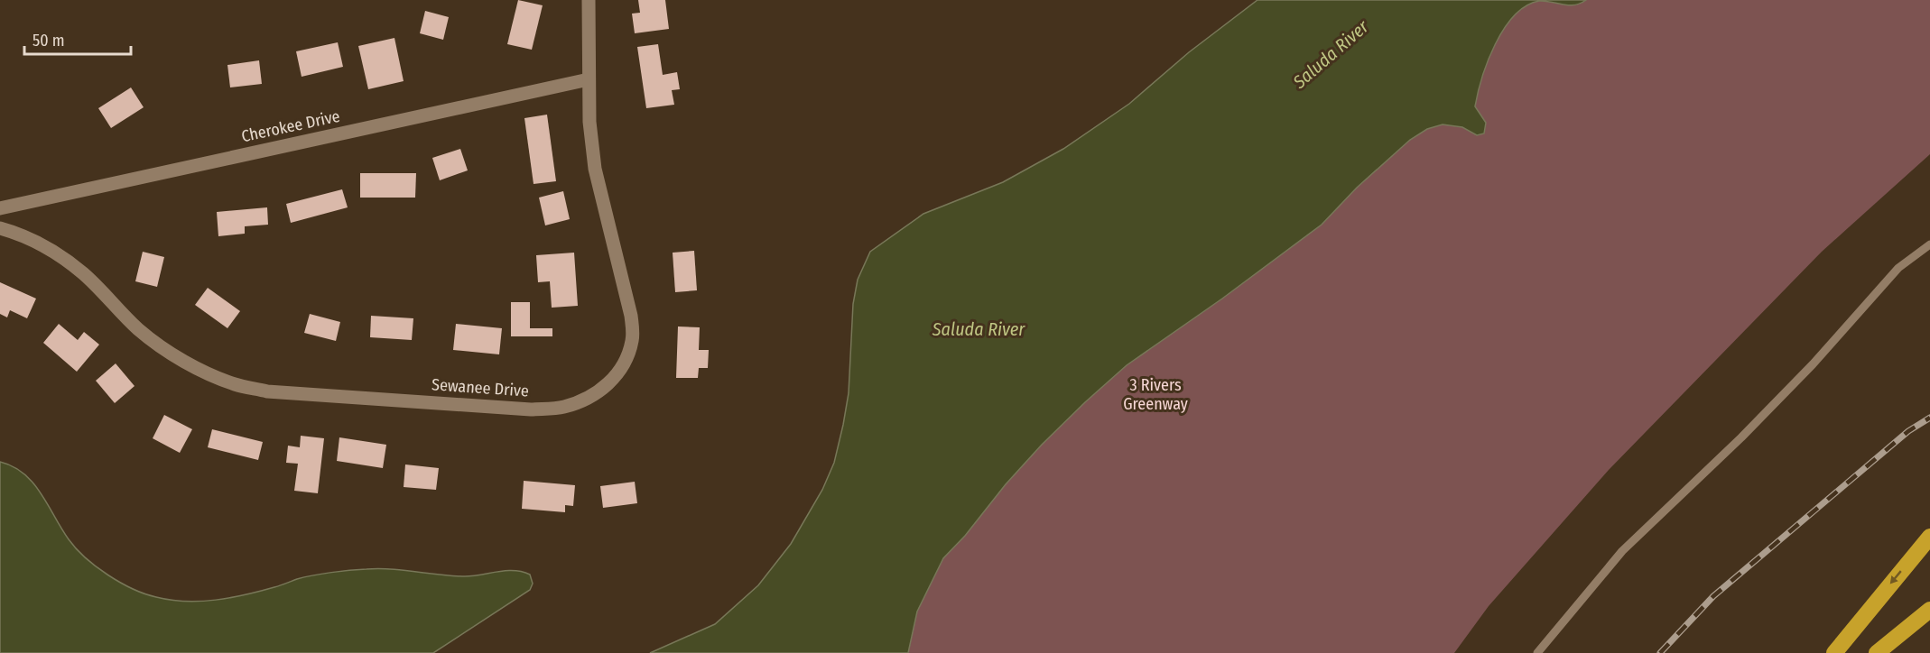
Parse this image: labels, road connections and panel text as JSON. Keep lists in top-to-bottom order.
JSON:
{
  "streets": {
    "street": ["Cherokee Drive", "Sewanee Drive"]
  },
  "crossings": [
    ["Cherokee Drive", "Sewanee Drive"]
  ],
  "water": ["Saluda River"],
  "parks": ["3 Rivers Greenway"],
  "scale_bar": "50 m"
}
